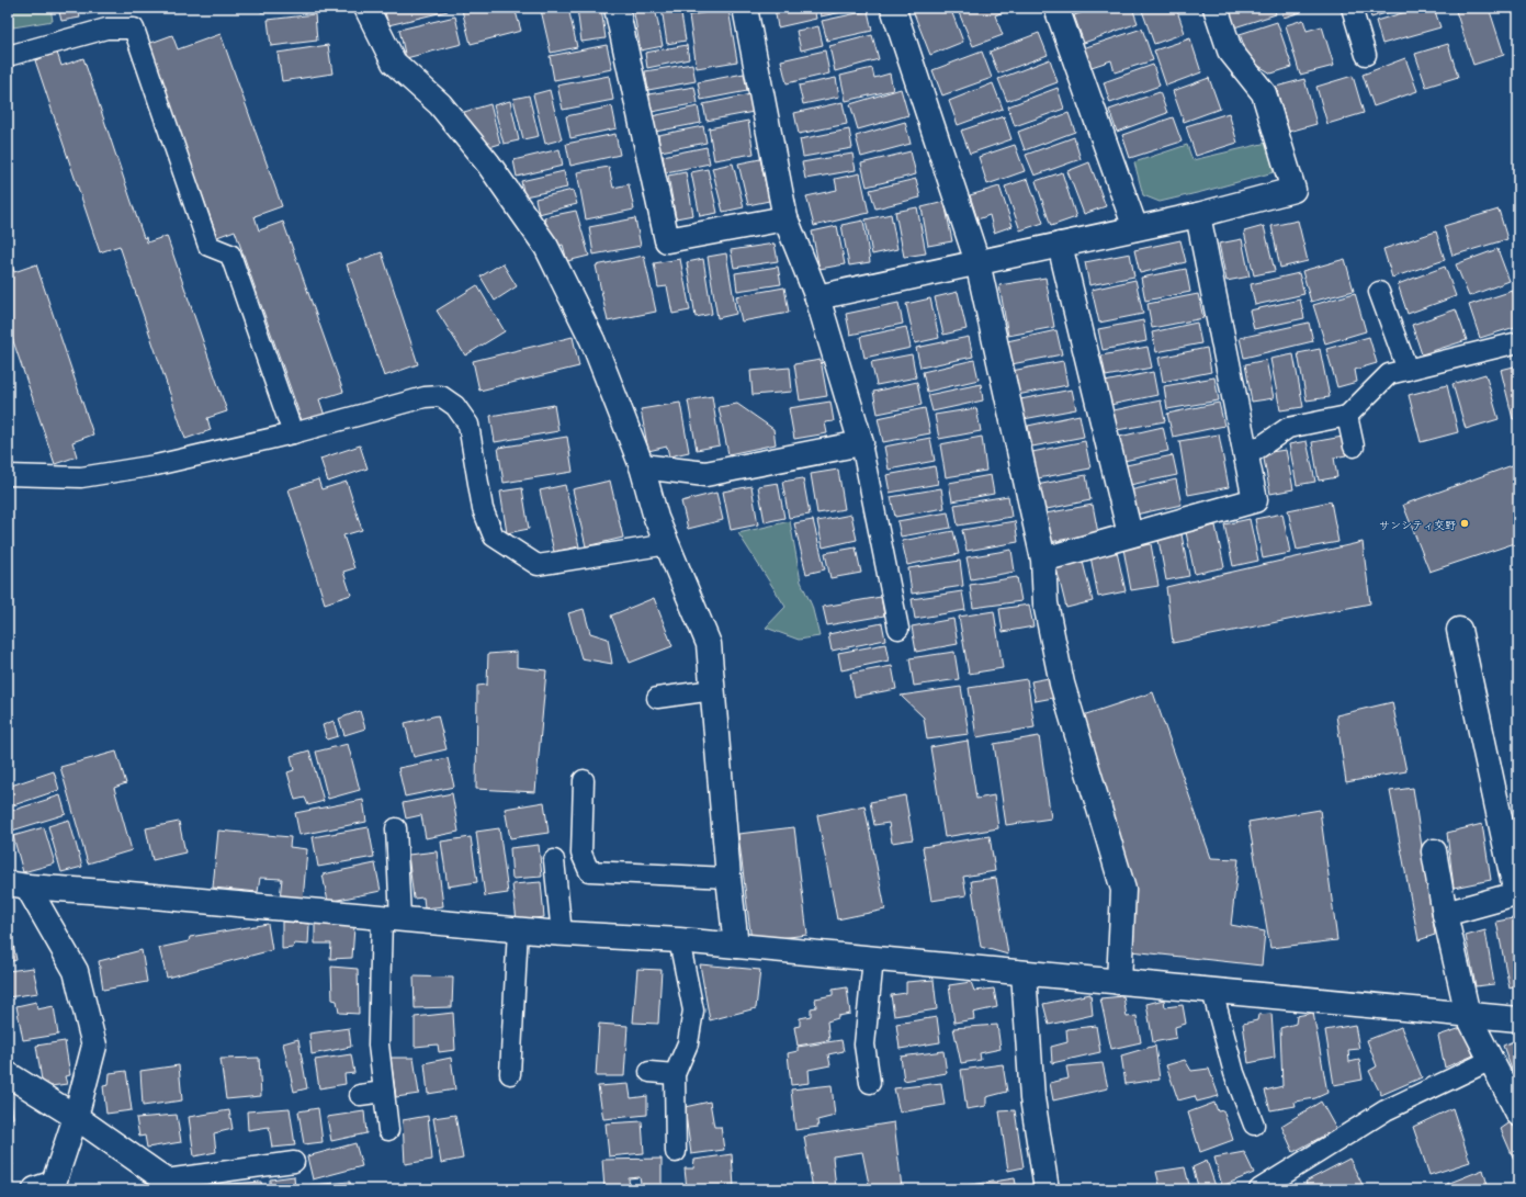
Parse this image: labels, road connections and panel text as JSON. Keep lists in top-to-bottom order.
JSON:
{
  "places": ["サンシティ交野"]
}
